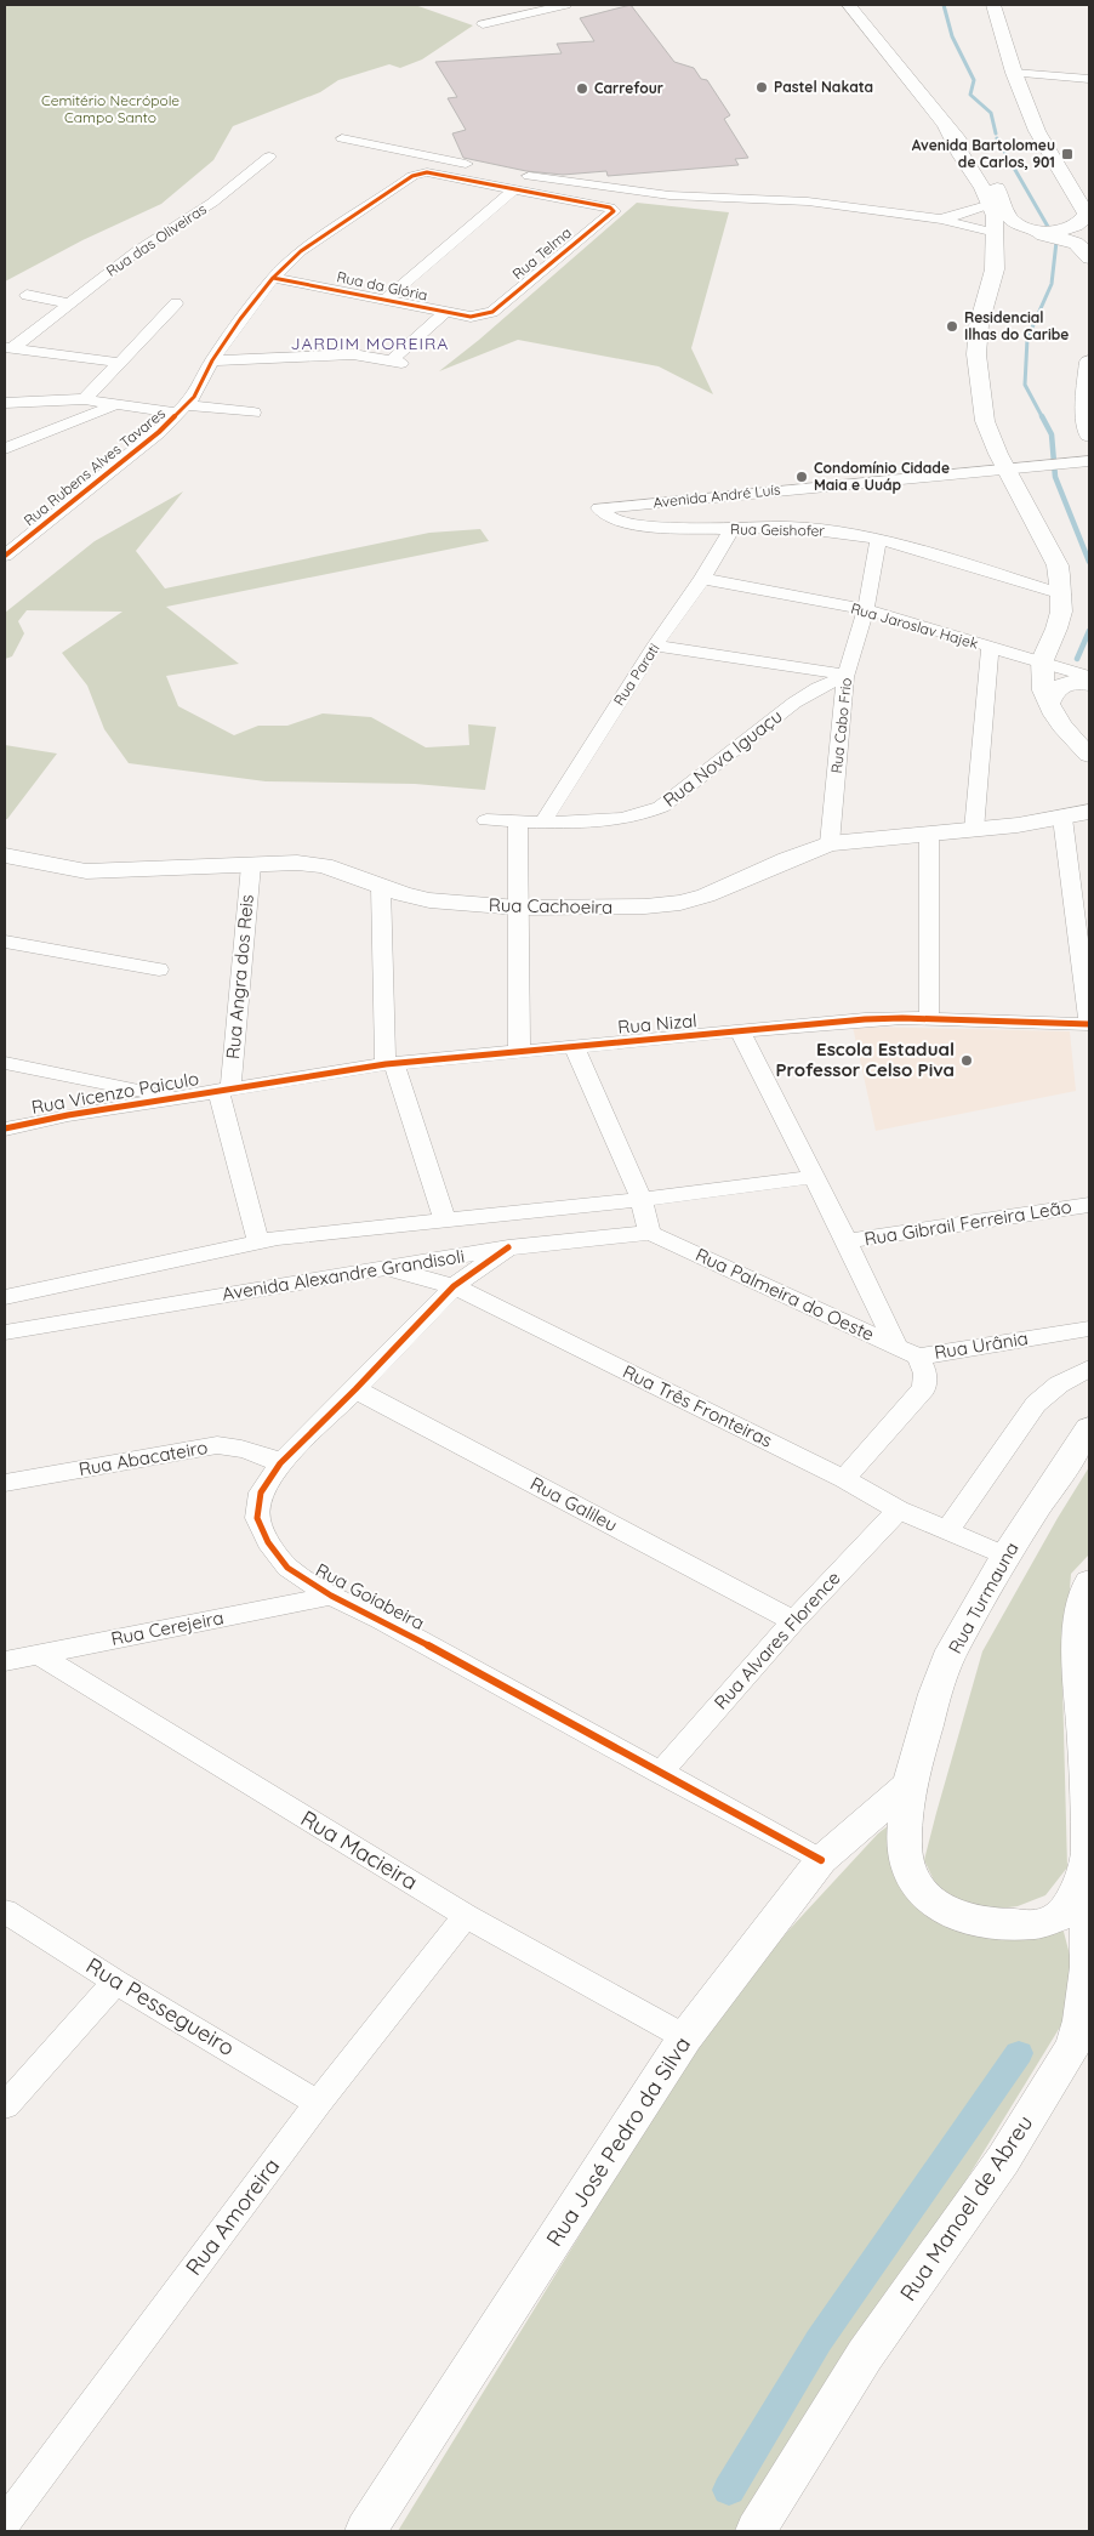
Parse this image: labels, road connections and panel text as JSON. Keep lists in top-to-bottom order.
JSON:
{
  "streets": {
    "main road": [
      "Rua Cachoeira",
      "Rua Turmauna",
      "Rua José Pedro da Silva",
      "Rua Manoel de Abreu"
    ],
    "street": [
      "Rua das Oliveiras",
      "Rua Telma",
      "Rua da Glória",
      "Rua Rubens Alves Tavares",
      "Avenida André Luís",
      "Rua Geishofer",
      "Rua Jaroslav Hajek",
      "Rua Parati",
      "Rua Cabo Frio",
      "Rua Nova Iguaçu",
      "Rua Angra dos Reis",
      "Rua Nizal",
      "Rua Vicenzo Paiculo",
      "Rua Gibrail Ferreira Leão",
      "Avenida Alexandre Grandisoli",
      "Rua Palmeira do Oeste",
      "Rua Urânia",
      "Rua Três Fronteiras",
      "Rua Abacateiro",
      "Rua Galileu",
      "Rua Goiabeira",
      "Rua Cerejeira",
      "Rua Alvares Florence",
      "Rua Macieira",
      "Rua Pessegueiro",
      "Rua Amoreira"
    ]
  },
  "crossings": [
    ["Rua Telma", "Rua da Glória"],
    ["Rua da Glória", "Rua Rubens Alves Tavares"],
    ["Avenida André Luís", "Rua Geishofer"],
    ["Rua Geishofer", "Rua Parati"],
    ["Rua Geishofer", "Rua Cabo Frio"],
    ["Rua Jaroslav Hajek", "Rua Parati"],
    ["Rua Jaroslav Hajek", "Rua Cabo Frio"],
    ["Rua Parati", "Rua Nova Iguaçu"],
    ["Rua Cabo Frio", "Rua Nova Iguaçu"],
    ["Rua Cabo Frio", "Rua Cachoeira"],
    ["Rua Cachoeira", "Rua Angra dos Reis"],
    ["Rua Angra dos Reis", "Rua Nizal"],
    ["Rua Angra dos Reis", "Rua Vicenzo Paiculo"],
    ["Rua Nizal", "Rua Vicenzo Paiculo"],
    ["Avenida Alexandre Grandisoli", "Rua Palmeira do Oeste"],
    ["Avenida Alexandre Grandisoli", "Rua Três Fronteiras"],
    ["Avenida Alexandre Grandisoli", "Rua Goiabeira"],
    ["Rua Palmeira do Oeste", "Rua Urânia"],
    ["Rua Urânia", "Rua Três Fronteiras"],
    ["Rua Três Fronteiras", "Rua Goiabeira"],
    ["Rua Três Fronteiras", "Rua Turmauna"],
    ["Rua Três Fronteiras", "Rua Alvares Florence"],
    ["Rua Abacateiro", "Rua Goiabeira"],
    ["Rua Galileu", "Rua Goiabeira"],
    ["Rua Galileu", "Rua Alvares Florence"],
    ["Rua Goiabeira", "Rua Cerejeira"],
    ["Rua Goiabeira", "Rua Alvares Florence"],
    ["Rua Goiabeira", "Rua José Pedro da Silva"],
    ["Rua Turmauna", "Rua José Pedro da Silva"],
    ["Rua Turmauna", "Rua Manoel de Abreu"],
    ["Rua Cerejeira", "Rua Macieira"],
    ["Rua Macieira", "Rua José Pedro da Silva"],
    ["Rua Macieira", "Rua Amoreira"],
    ["Rua Pessegueiro", "Rua Amoreira"]
  ],
  "districts": ["JARDIM MOREIRA"],
  "parks": ["Cemitério Necrópole Campo Santo"],
  "places": {
    "other": [
      "Pastel Nakata",
      "Carrefour",
      "Residencial Ilhas do Caribe",
      "Condomínio Cidade Maia e Uuáp",
      "Escola Estadual Professor Celso Piva"
    ],
    "transit": ["Avenida Bartolomeu de Carlos, 901"]
  }
}
